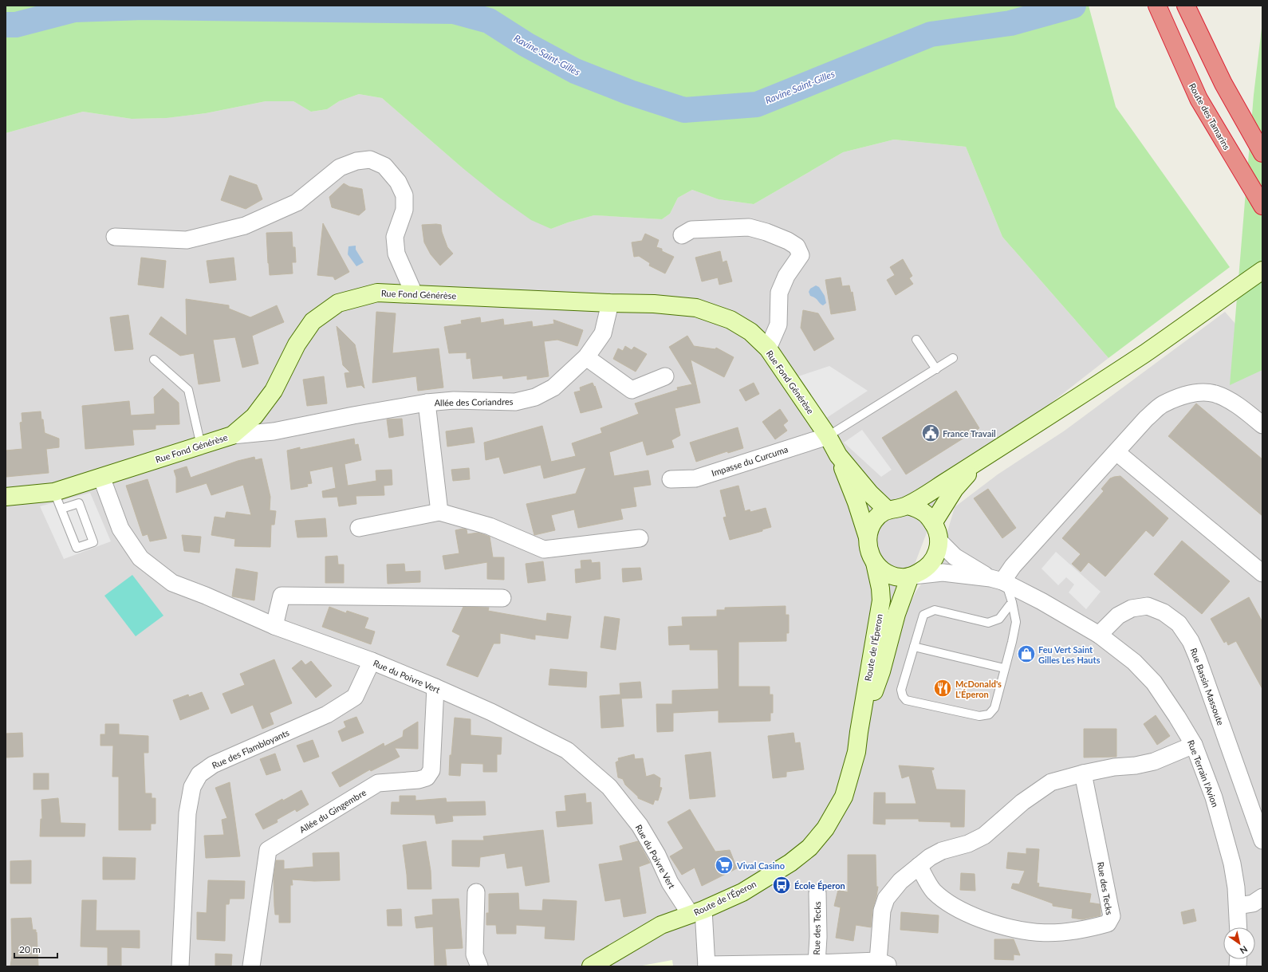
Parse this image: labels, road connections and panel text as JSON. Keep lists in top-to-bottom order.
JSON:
{
  "streets": {
    "highway": ["Route des Tamarins"],
    "main road": ["Rue Fond Générèse", "Route de l'Éperon"],
    "street": [
      "Allée des Coriandres",
      "Impasse du Curcuma",
      "Rue du Poivre Vert",
      "Rue Bassin Massoute",
      "Rue des Flambloyants",
      "Rue Terrain l'Avion",
      "Allée du Gingembre",
      "Rue des Tecks"
    ]
  },
  "crossings": [
    ["Rue Fond Générèse", "Allée des Coriandres"],
    ["Rue Fond Générèse", "Impasse du Curcuma"],
    ["Rue Fond Générèse", "Route de l'Éperon"],
    ["Rue Fond Générèse", "Rue du Poivre Vert"],
    ["Rue Fond Générèse", "Rue Terrain l'Avion"],
    ["Route de l'Éperon", "Rue du Poivre Vert"],
    ["Route de l'Éperon", "Rue Terrain l'Avion"],
    ["Rue du Poivre Vert", "Rue des Flambloyants"],
    ["Rue du Poivre Vert", "Allée du Gingembre"],
    ["Rue Bassin Massoute", "Rue Terrain l'Avion"],
    ["Rue Terrain l'Avion", "Rue des Tecks"]
  ],
  "water": ["Ravine Saint-Gilles"],
  "places": {
    "public building": ["France Travail"],
    "shop": ["Feu Vert Saint Gilles Les Hauts"],
    "restaurant": ["McDonald's L'Éperon"],
    "supermarket": ["Vival Casino"],
    "bus stop": ["École Éperon"]
  },
  "scale_bar": "20 m",
  "north": "bottom right"
}
